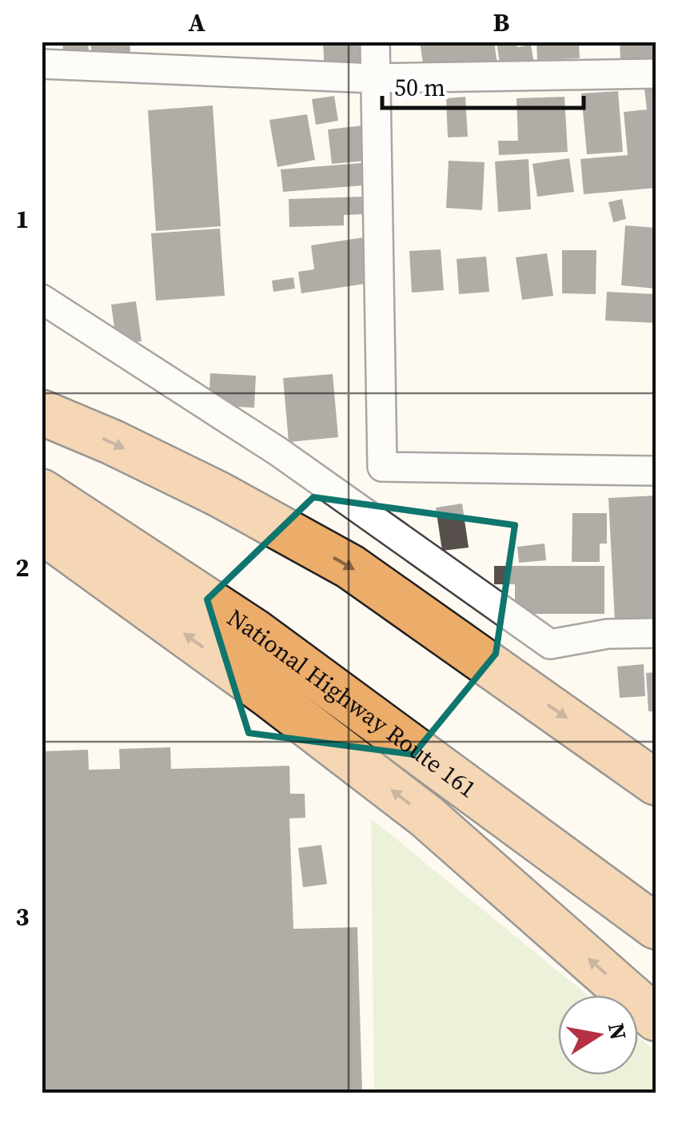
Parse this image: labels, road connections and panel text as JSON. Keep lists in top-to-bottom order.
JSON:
{
  "streets": {
    "highway": ["National Highway Route 161"]
  },
  "scale_bar": "50 m",
  "north": "right",
  "grid": {
    "columns": ["A", "B"],
    "rows": ["1", "2", "3"]
  }
}
